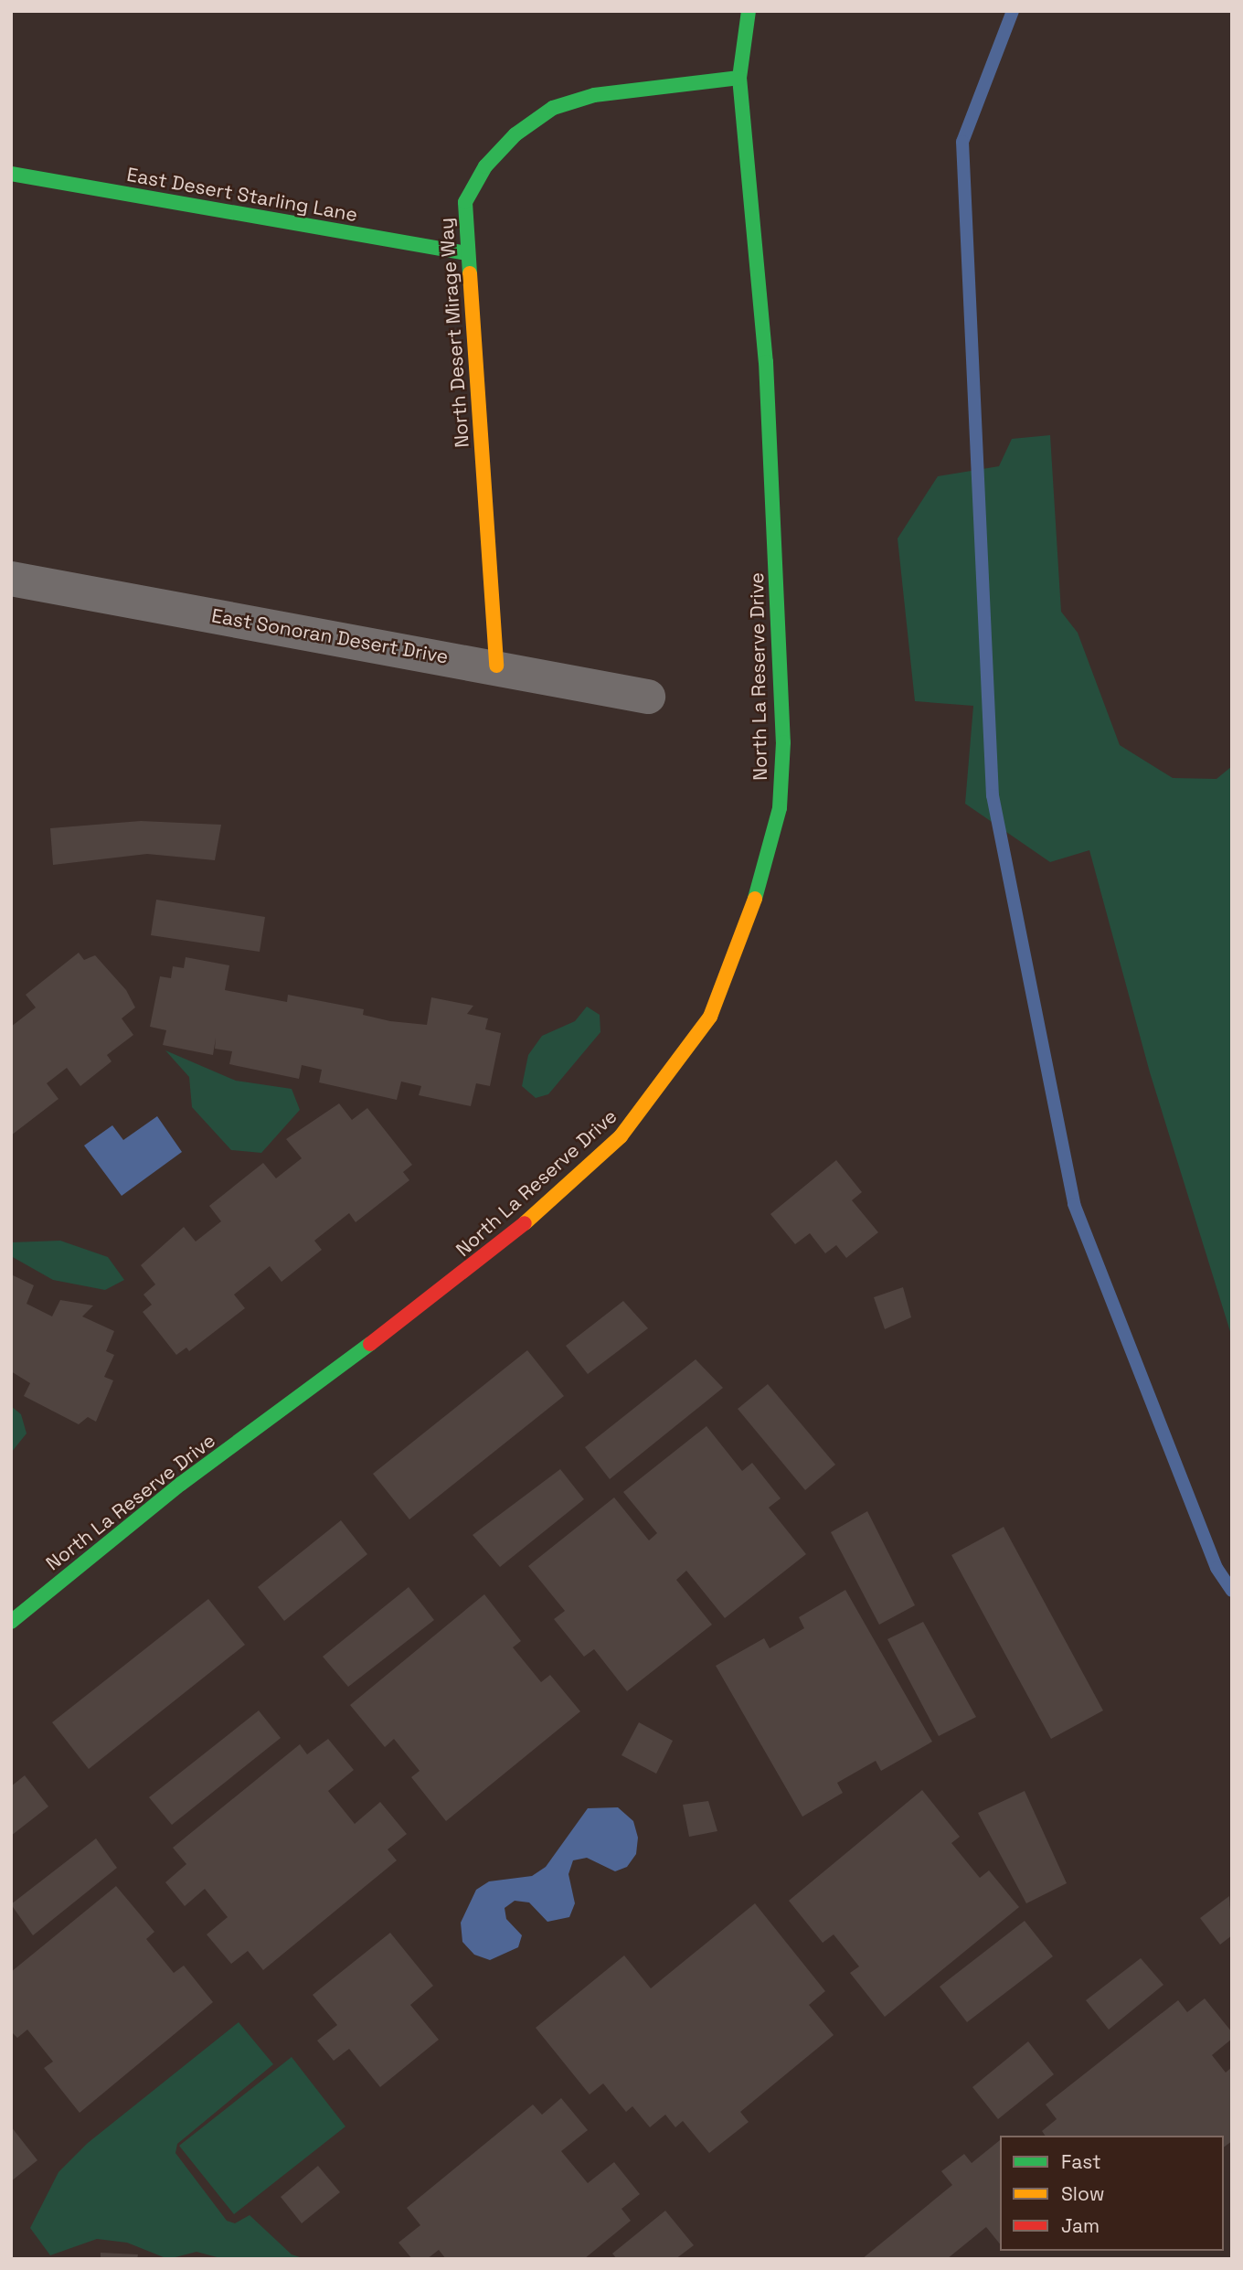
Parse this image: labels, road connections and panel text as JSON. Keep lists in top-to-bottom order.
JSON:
{
  "streets": {
    "street": [
      "East Desert Starling Lane",
      "North Desert Mirage Way",
      "East Sonoran Desert Drive",
      "North La Reserve Drive"
    ]
  },
  "crossings": [
    ["East Desert Starling Lane", "North Desert Mirage Way"],
    ["North Desert Mirage Way", "East Sonoran Desert Drive"],
    ["North Desert Mirage Way", "North La Reserve Drive"]
  ],
  "legend": ["Fast", "Slow", "Jam"]
}
